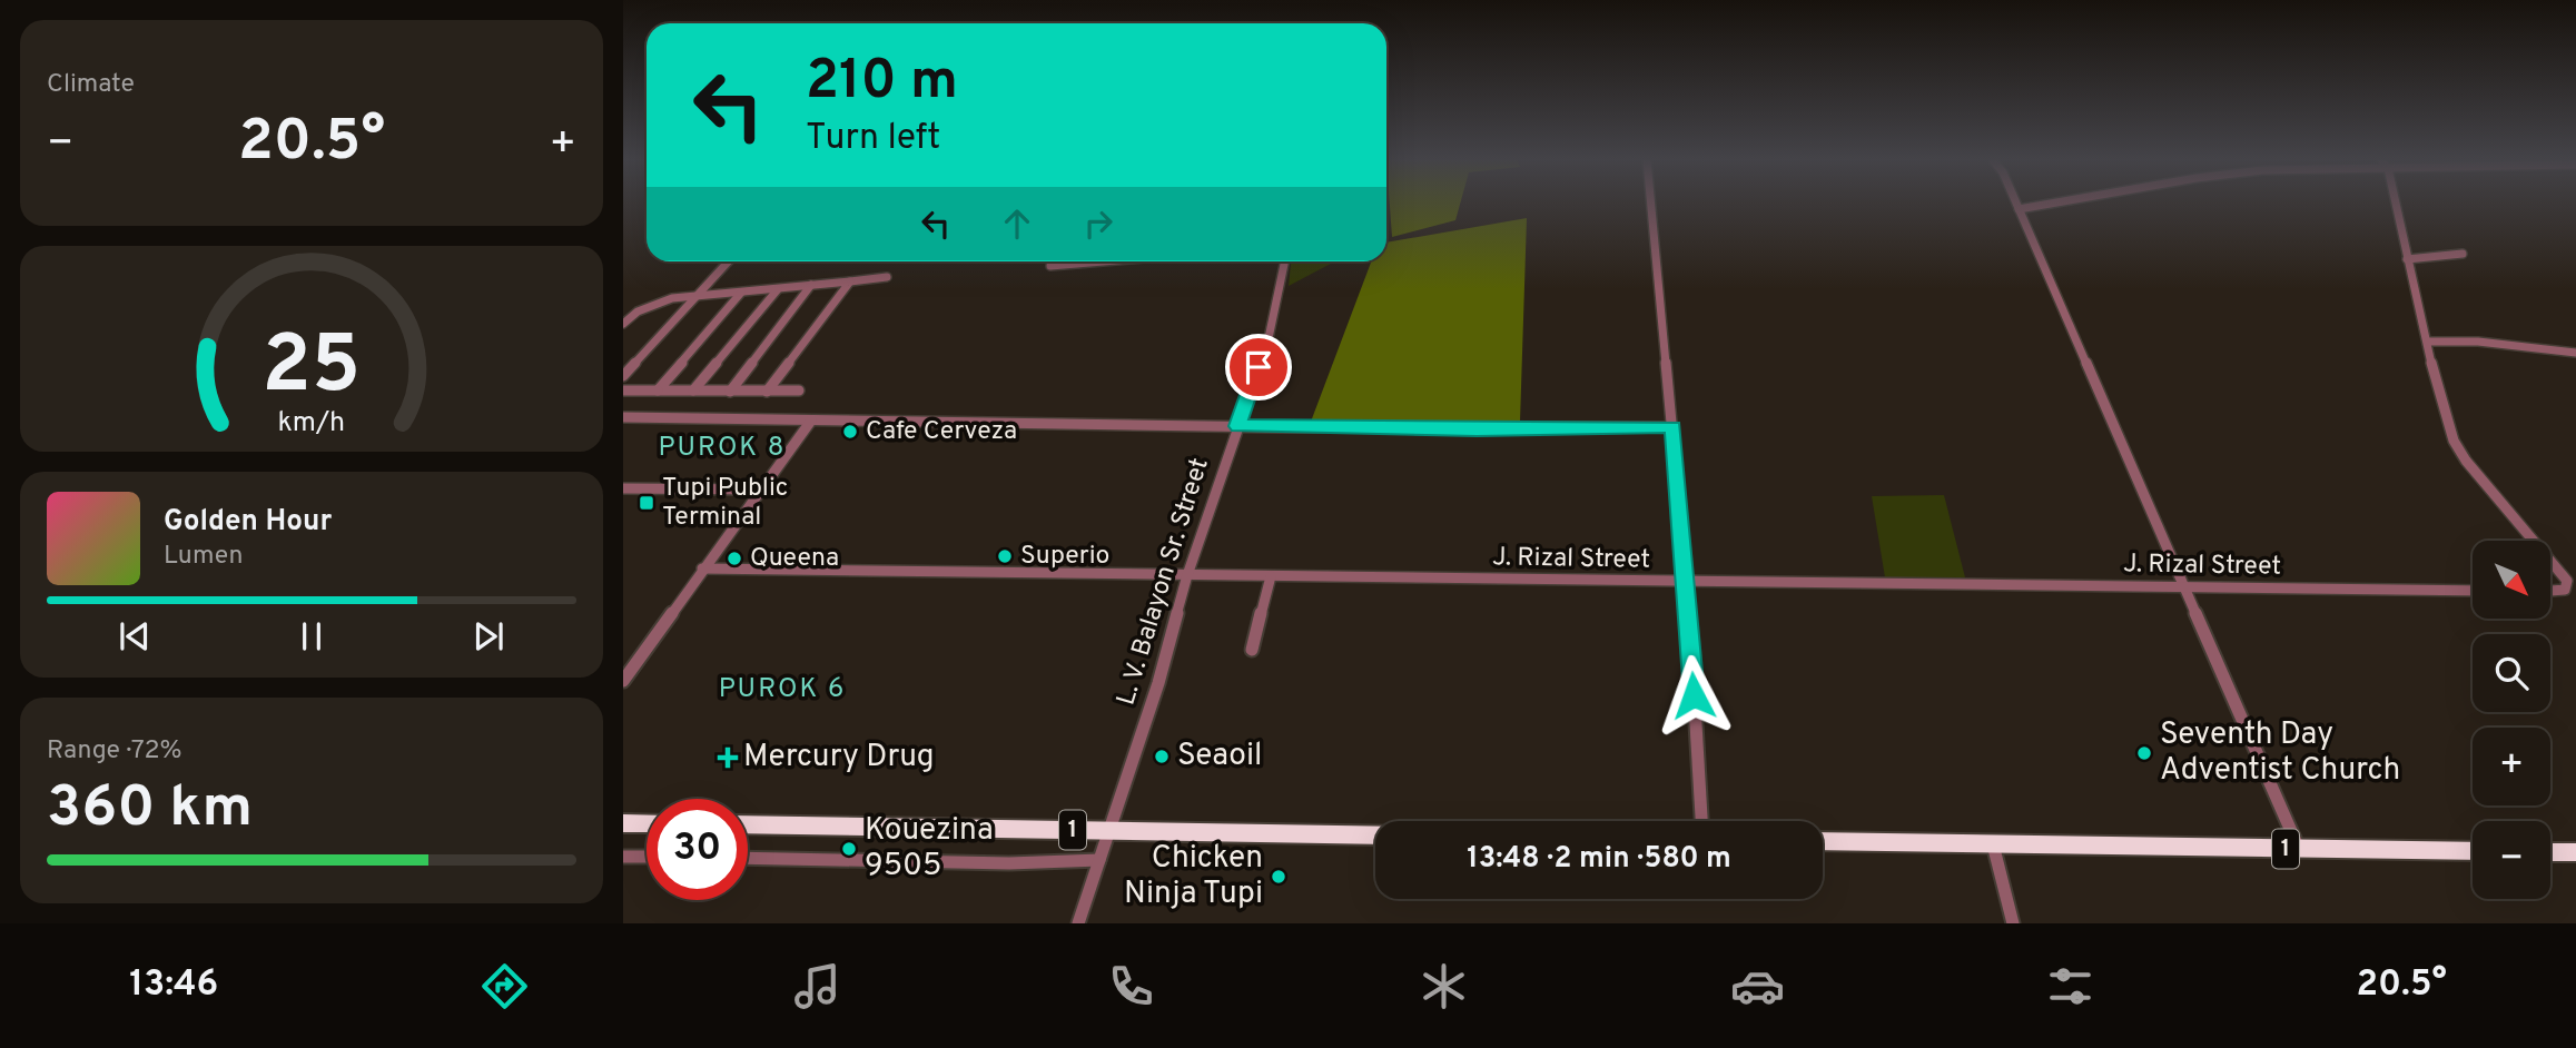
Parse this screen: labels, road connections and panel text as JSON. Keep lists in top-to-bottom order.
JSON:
{
  "streets": {
    "highway": ["1"],
    "street": ["J. Rizal Street", "L. V. Balayon Sr. Street"]
  },
  "crossings": [
    ["J. Rizal Street", "L. V. Balayon Sr. Street"],
    ["L. V. Balayon Sr. Street", "1"]
  ],
  "districts": ["PUROK 8", "PUROK 6"],
  "places": {
    "other": [
      "Cafe Cerveza",
      "Superio",
      "Queena",
      "Seventh Day Adventist Church",
      "Seaoil",
      "Kouezina 9505",
      "Chicken Ninja Tupi"
    ],
    "transit": ["Tupi Public Terminal"],
    "health": ["Mercury Drug"]
  },
  "north": "bottom right",
  "page": {
    "tile": [
      "Climate",
      ["Range · 72%", "360 km"]
    ],
    "turn": ["210 m", "Turn left"],
    "heat": ["−", "20.5°", "+"],
    "song": ["Golden Hour", "Lumen"],
    "map_buttons": ["+", "−"],
    "limit": "30",
    "trip": "13:48 · 2 min · 580 m",
    "tabs": ["13:46", "20.5°"],
    "gauge": ["25", "km/h"]
  }
}
